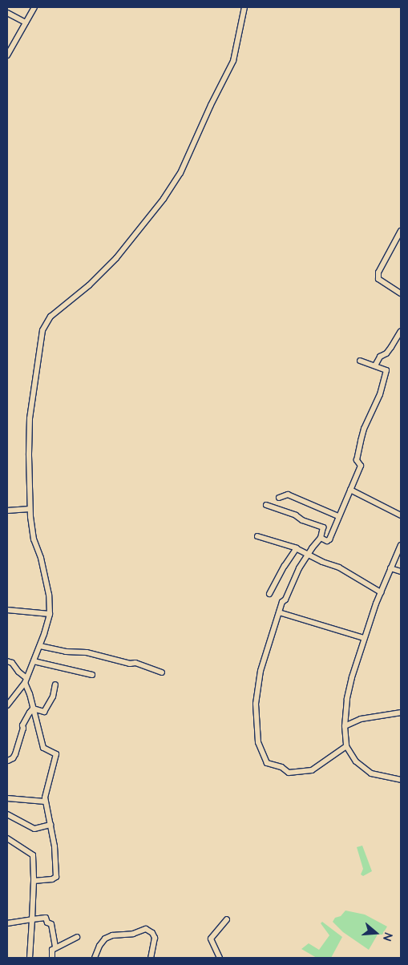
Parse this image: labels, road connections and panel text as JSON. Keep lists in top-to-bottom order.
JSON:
{
  "north": "right"
}
